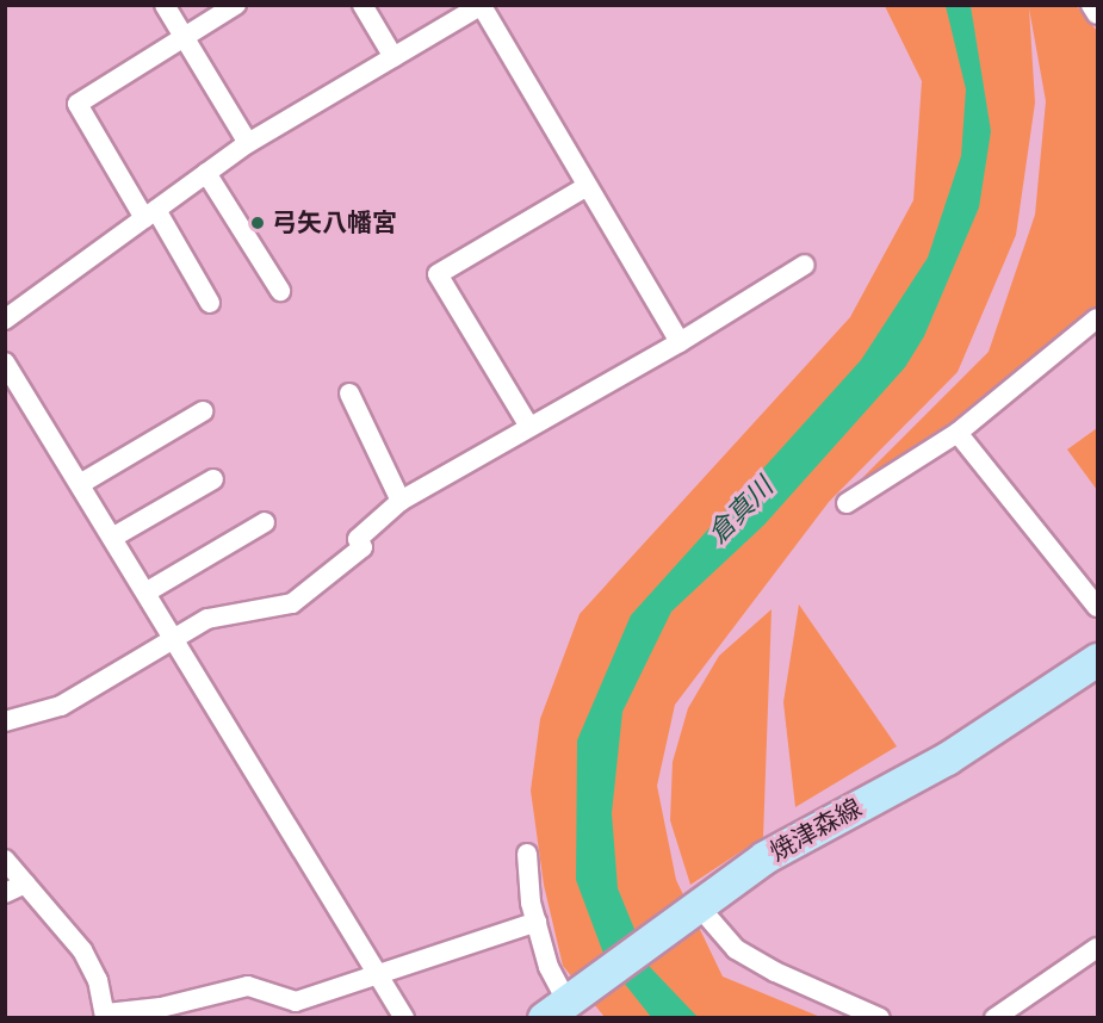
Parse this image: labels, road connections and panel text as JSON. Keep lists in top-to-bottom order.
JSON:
{
  "streets": {
    "main road": ["焼津森線"]
  },
  "water": ["倉真川"],
  "places": ["弓矢八幡宮"]
}
